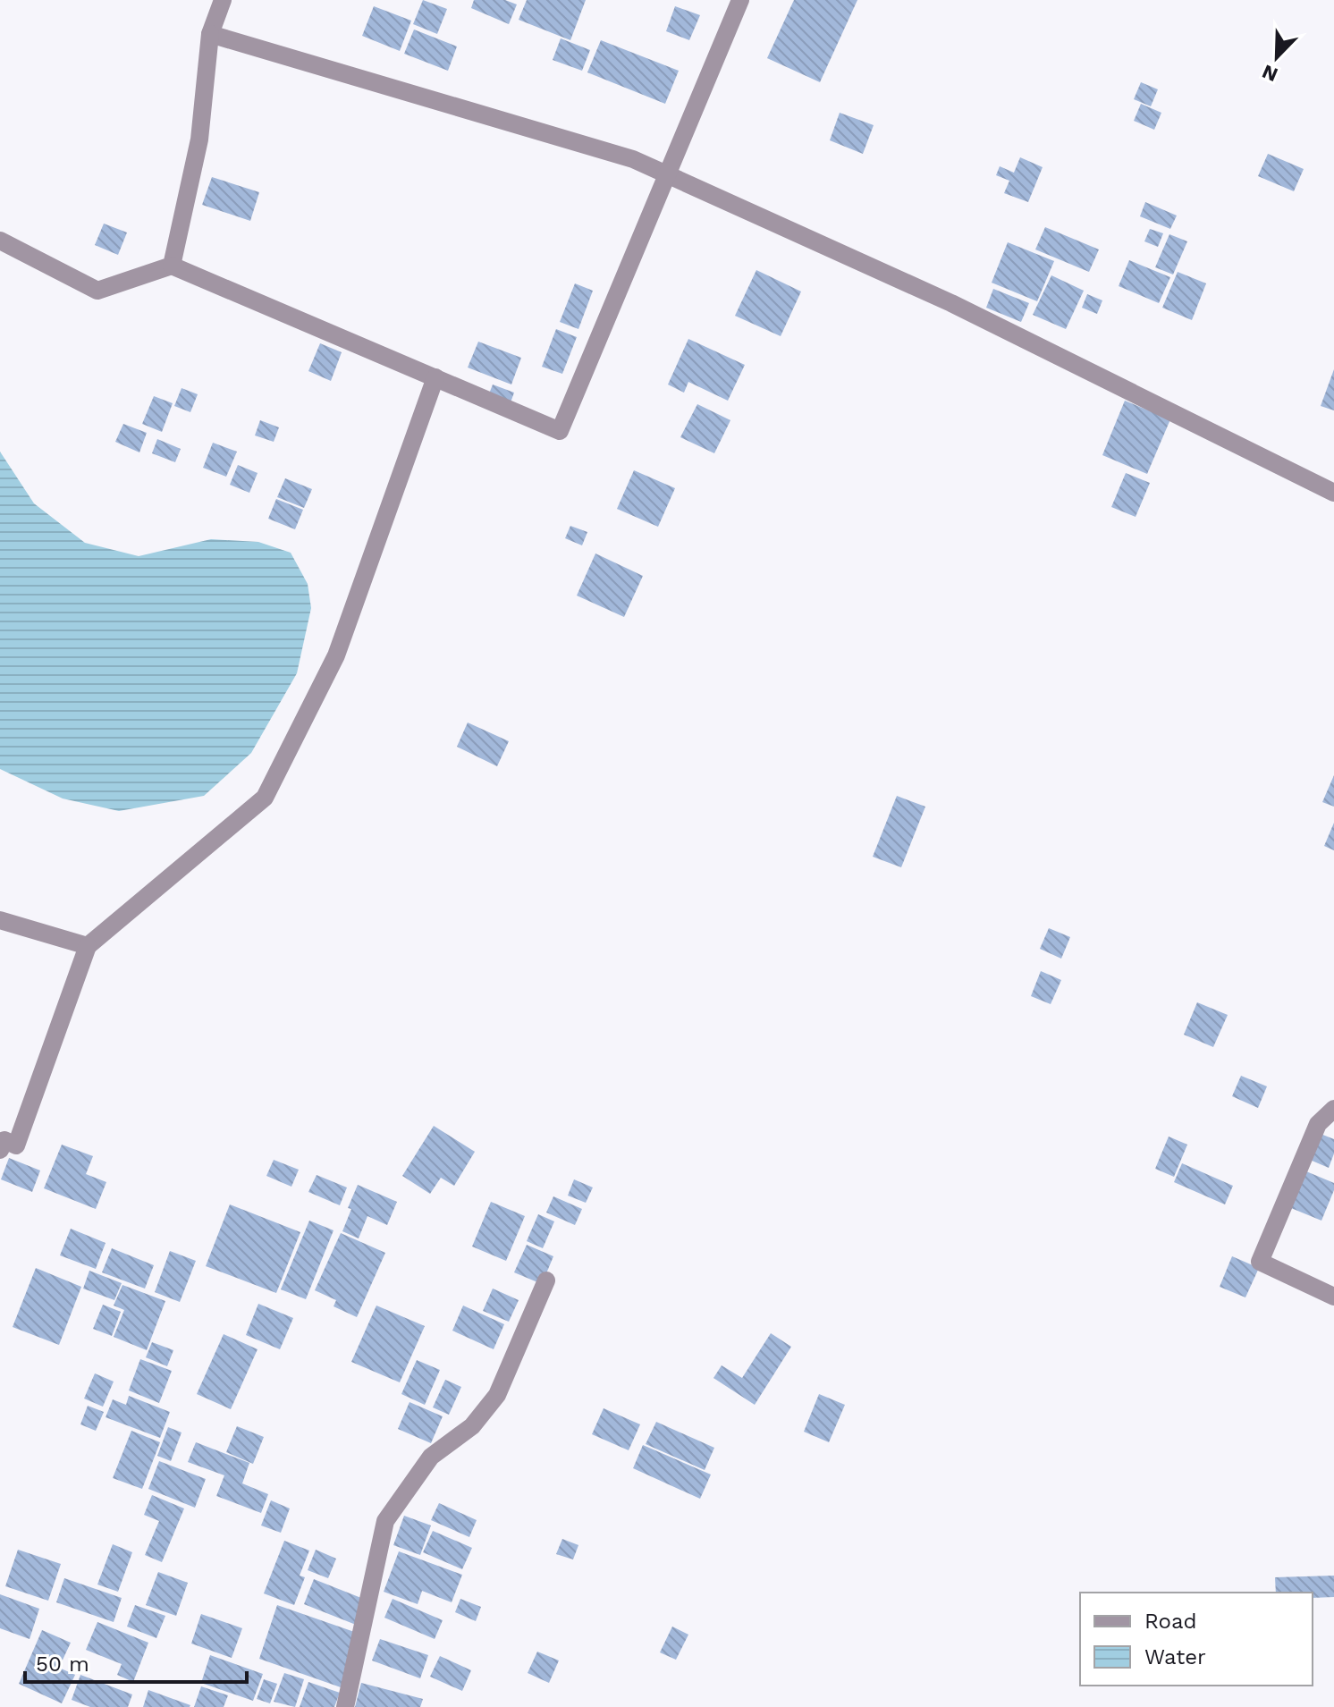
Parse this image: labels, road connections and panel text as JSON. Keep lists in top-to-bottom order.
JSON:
{
  "legend": ["Road", "Water"],
  "scale_bar": "50 m",
  "north": "bottom left"
}
